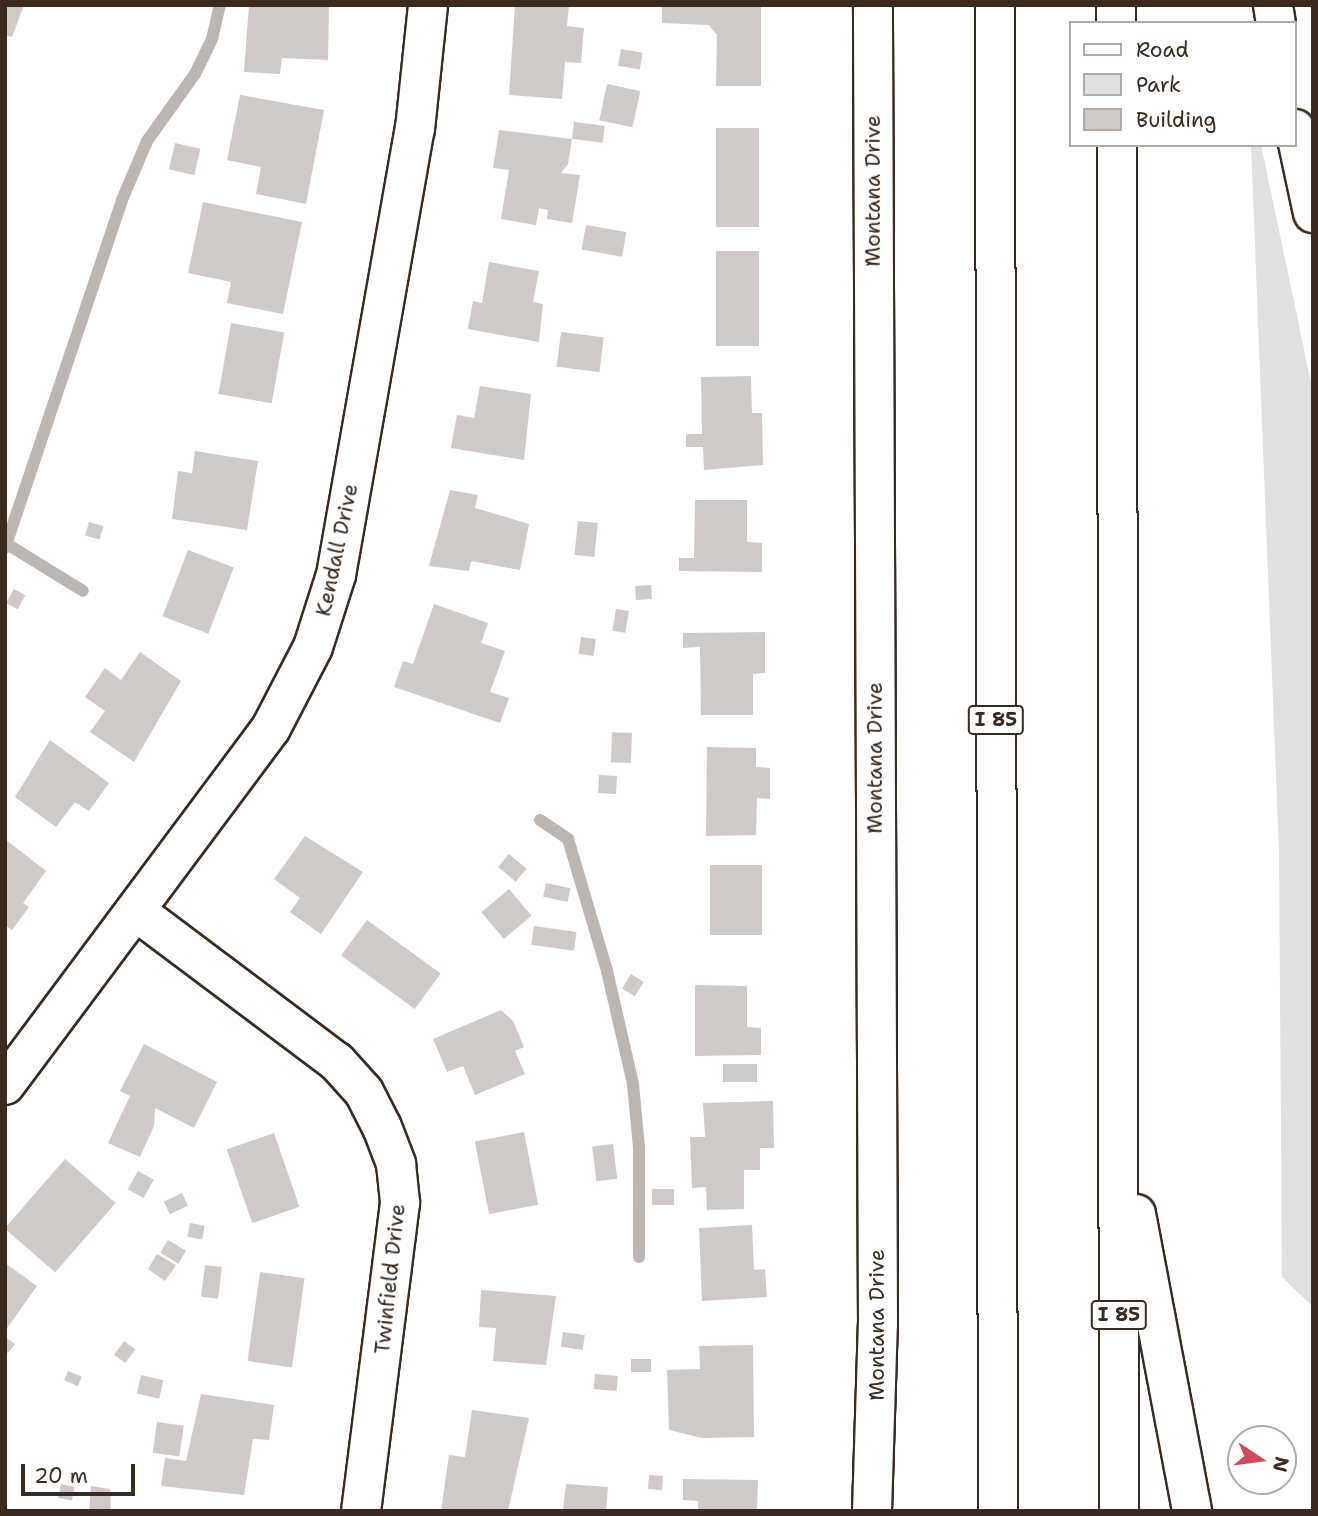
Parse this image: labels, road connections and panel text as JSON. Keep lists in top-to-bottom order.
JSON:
{
  "streets": {
    "main road": [
      "Montana Drive",
      "Kendall Drive",
      "I 85",
      "Twinfield Drive"
    ]
  },
  "crossings": [
    ["Kendall Drive", "Twinfield Drive"]
  ],
  "legend": ["Road", "Park", "Building"],
  "scale_bar": "20 m",
  "north": "right"
}
